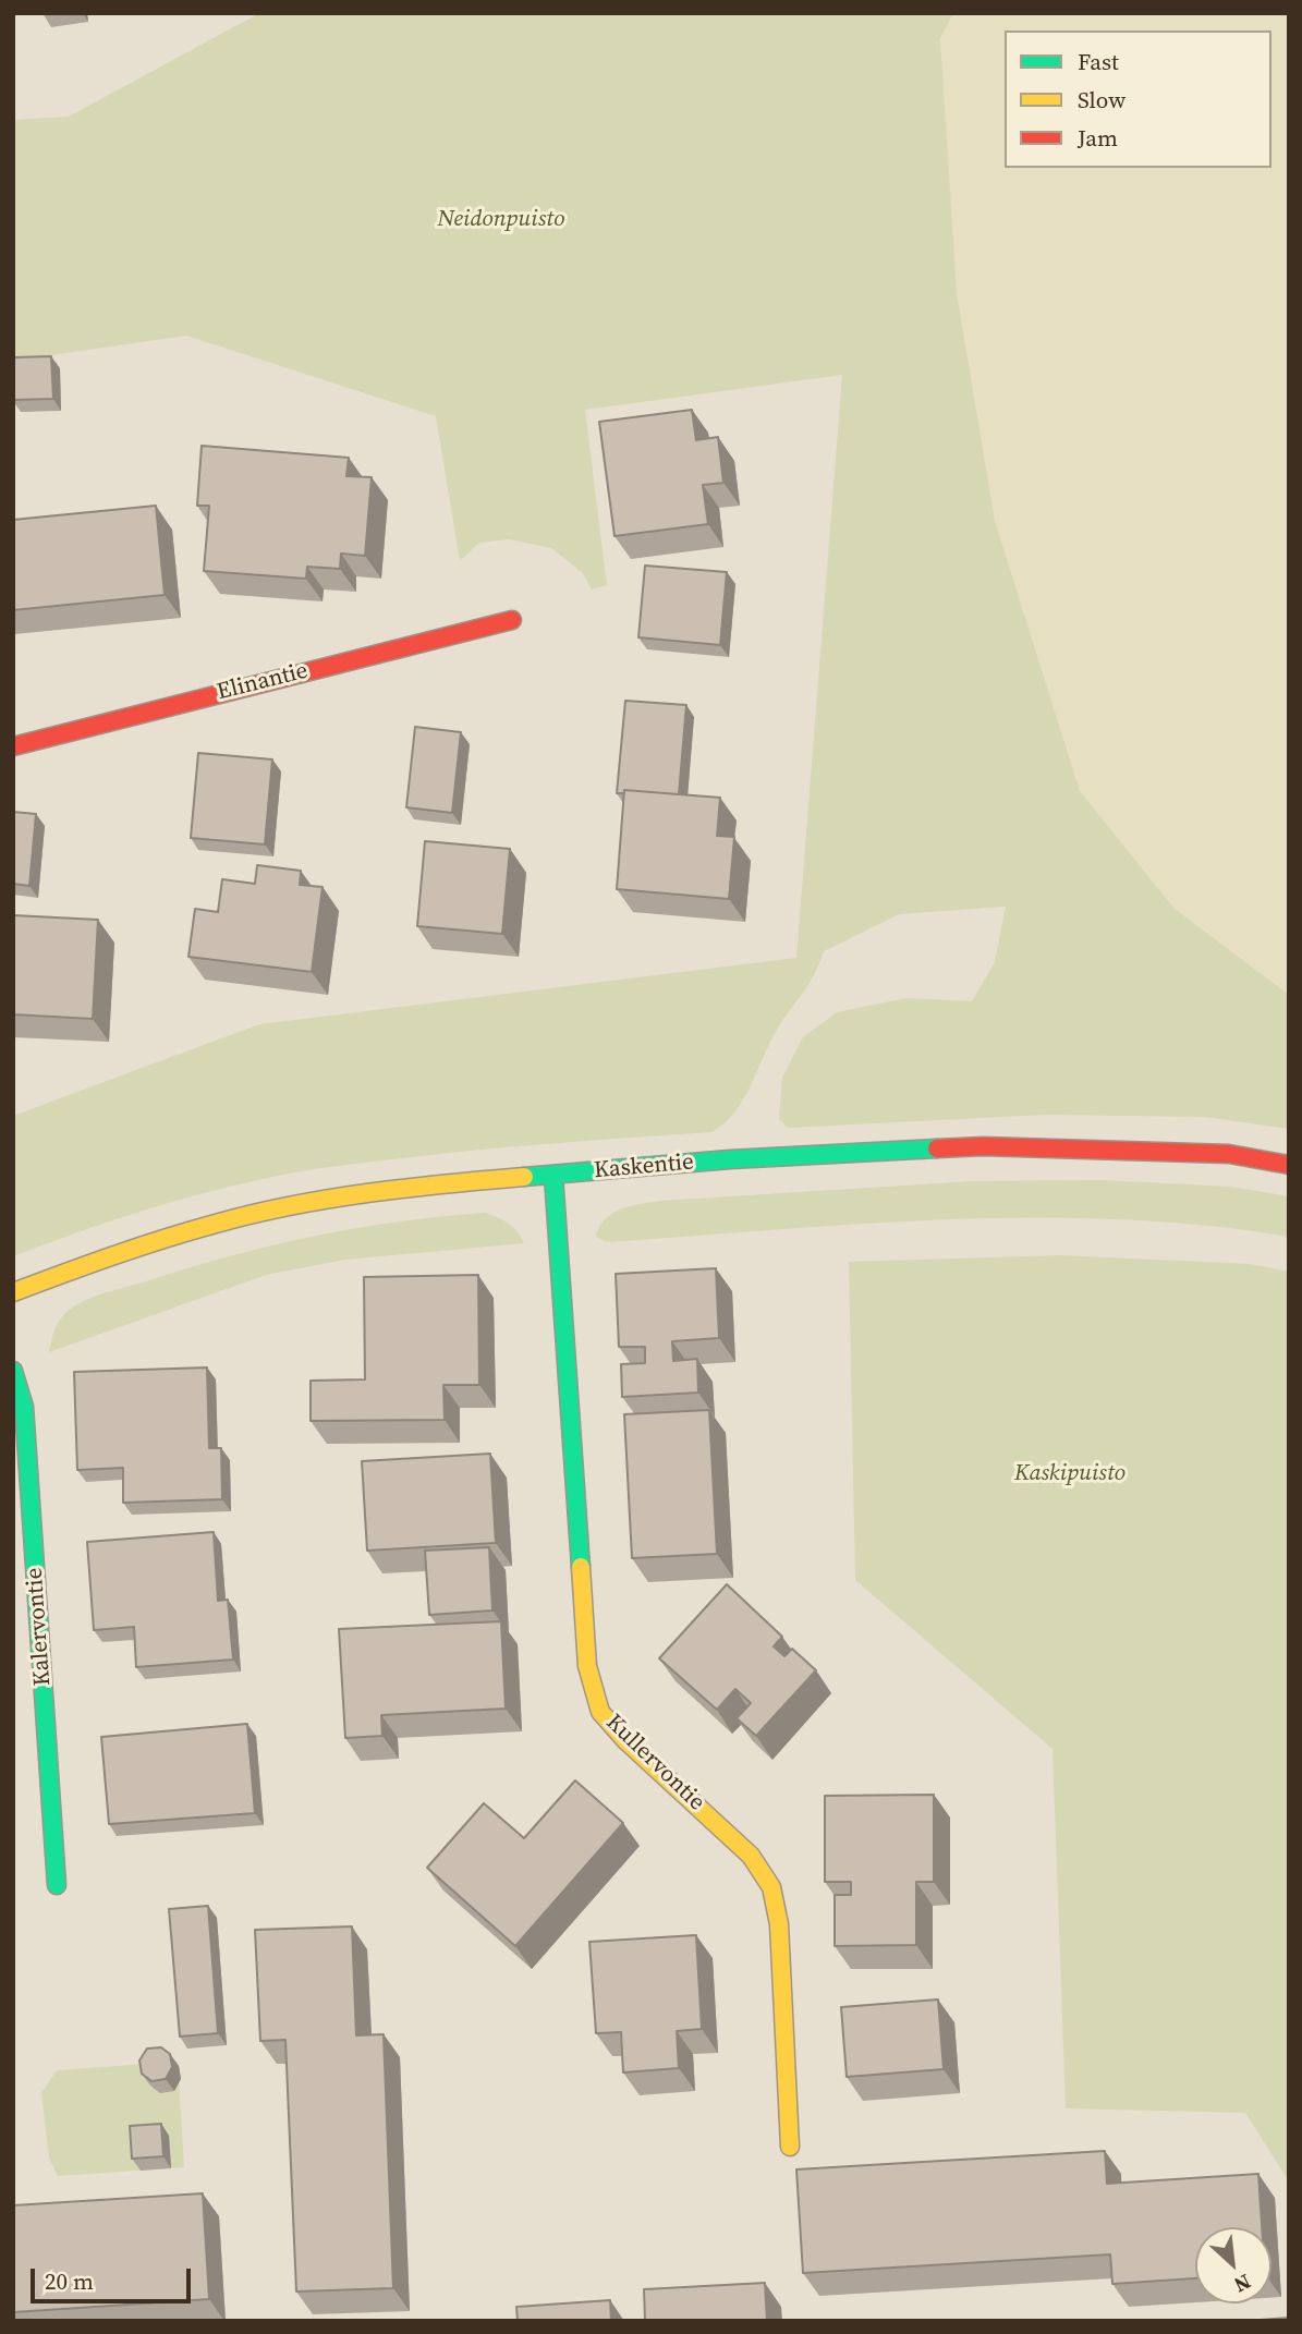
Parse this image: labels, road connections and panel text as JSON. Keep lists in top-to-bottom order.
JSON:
{
  "streets": {
    "street": [
      "Elinantie",
      "Kaskentie",
      "Kalervontie",
      "Kullervontie"
    ]
  },
  "crossings": [
    ["Kaskentie", "Kullervontie"]
  ],
  "parks": ["Neidonpuisto", "Kaskipuisto"],
  "legend": ["Fast", "Slow", "Jam"],
  "scale_bar": "20 m",
  "north": "bottom right"
}
